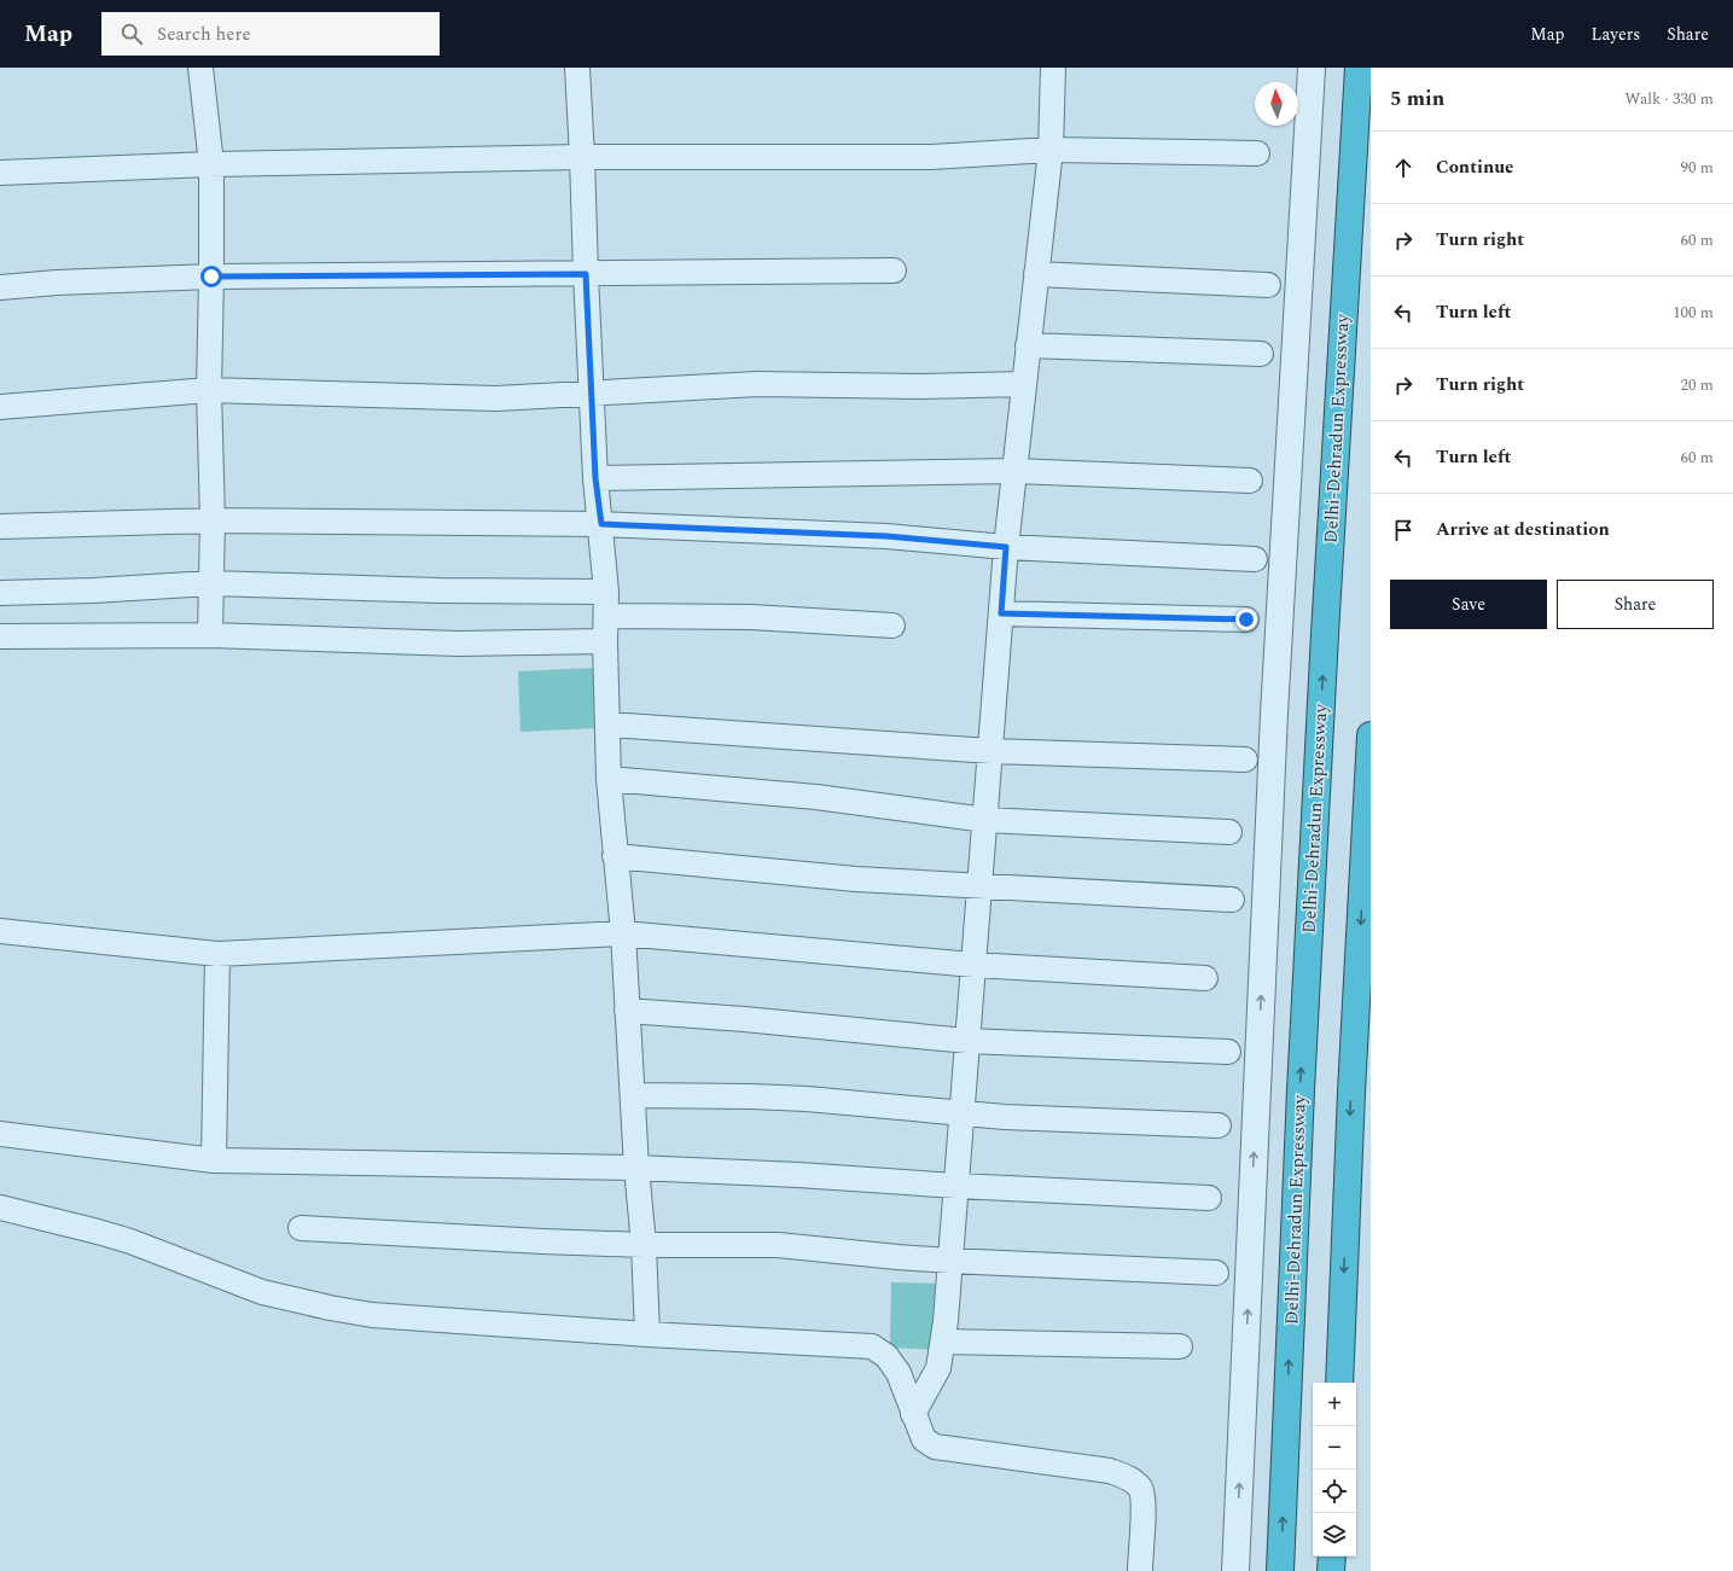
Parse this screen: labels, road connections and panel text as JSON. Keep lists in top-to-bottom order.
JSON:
{
  "streets": {
    "highway": ["Delhi-Dehradun Expressway"]
  },
  "north": "top",
  "page": {
    "header": "Map",
    "search": "Search here",
    "nav": ["Map", "Layers", "Share"],
    "heading": ["5 min", "Walk · 330 m"],
    "list": [
      ["Continue", "90 m"],
      ["Turn right", "60 m"],
      ["Turn left", "100 m"],
      ["Turn right", "20 m"],
      ["Turn left", "60 m"],
      "Arrive at destination"
    ],
    "buttons": ["Save", "Share"],
    "map_buttons": ["+", "−"]
  }
}
